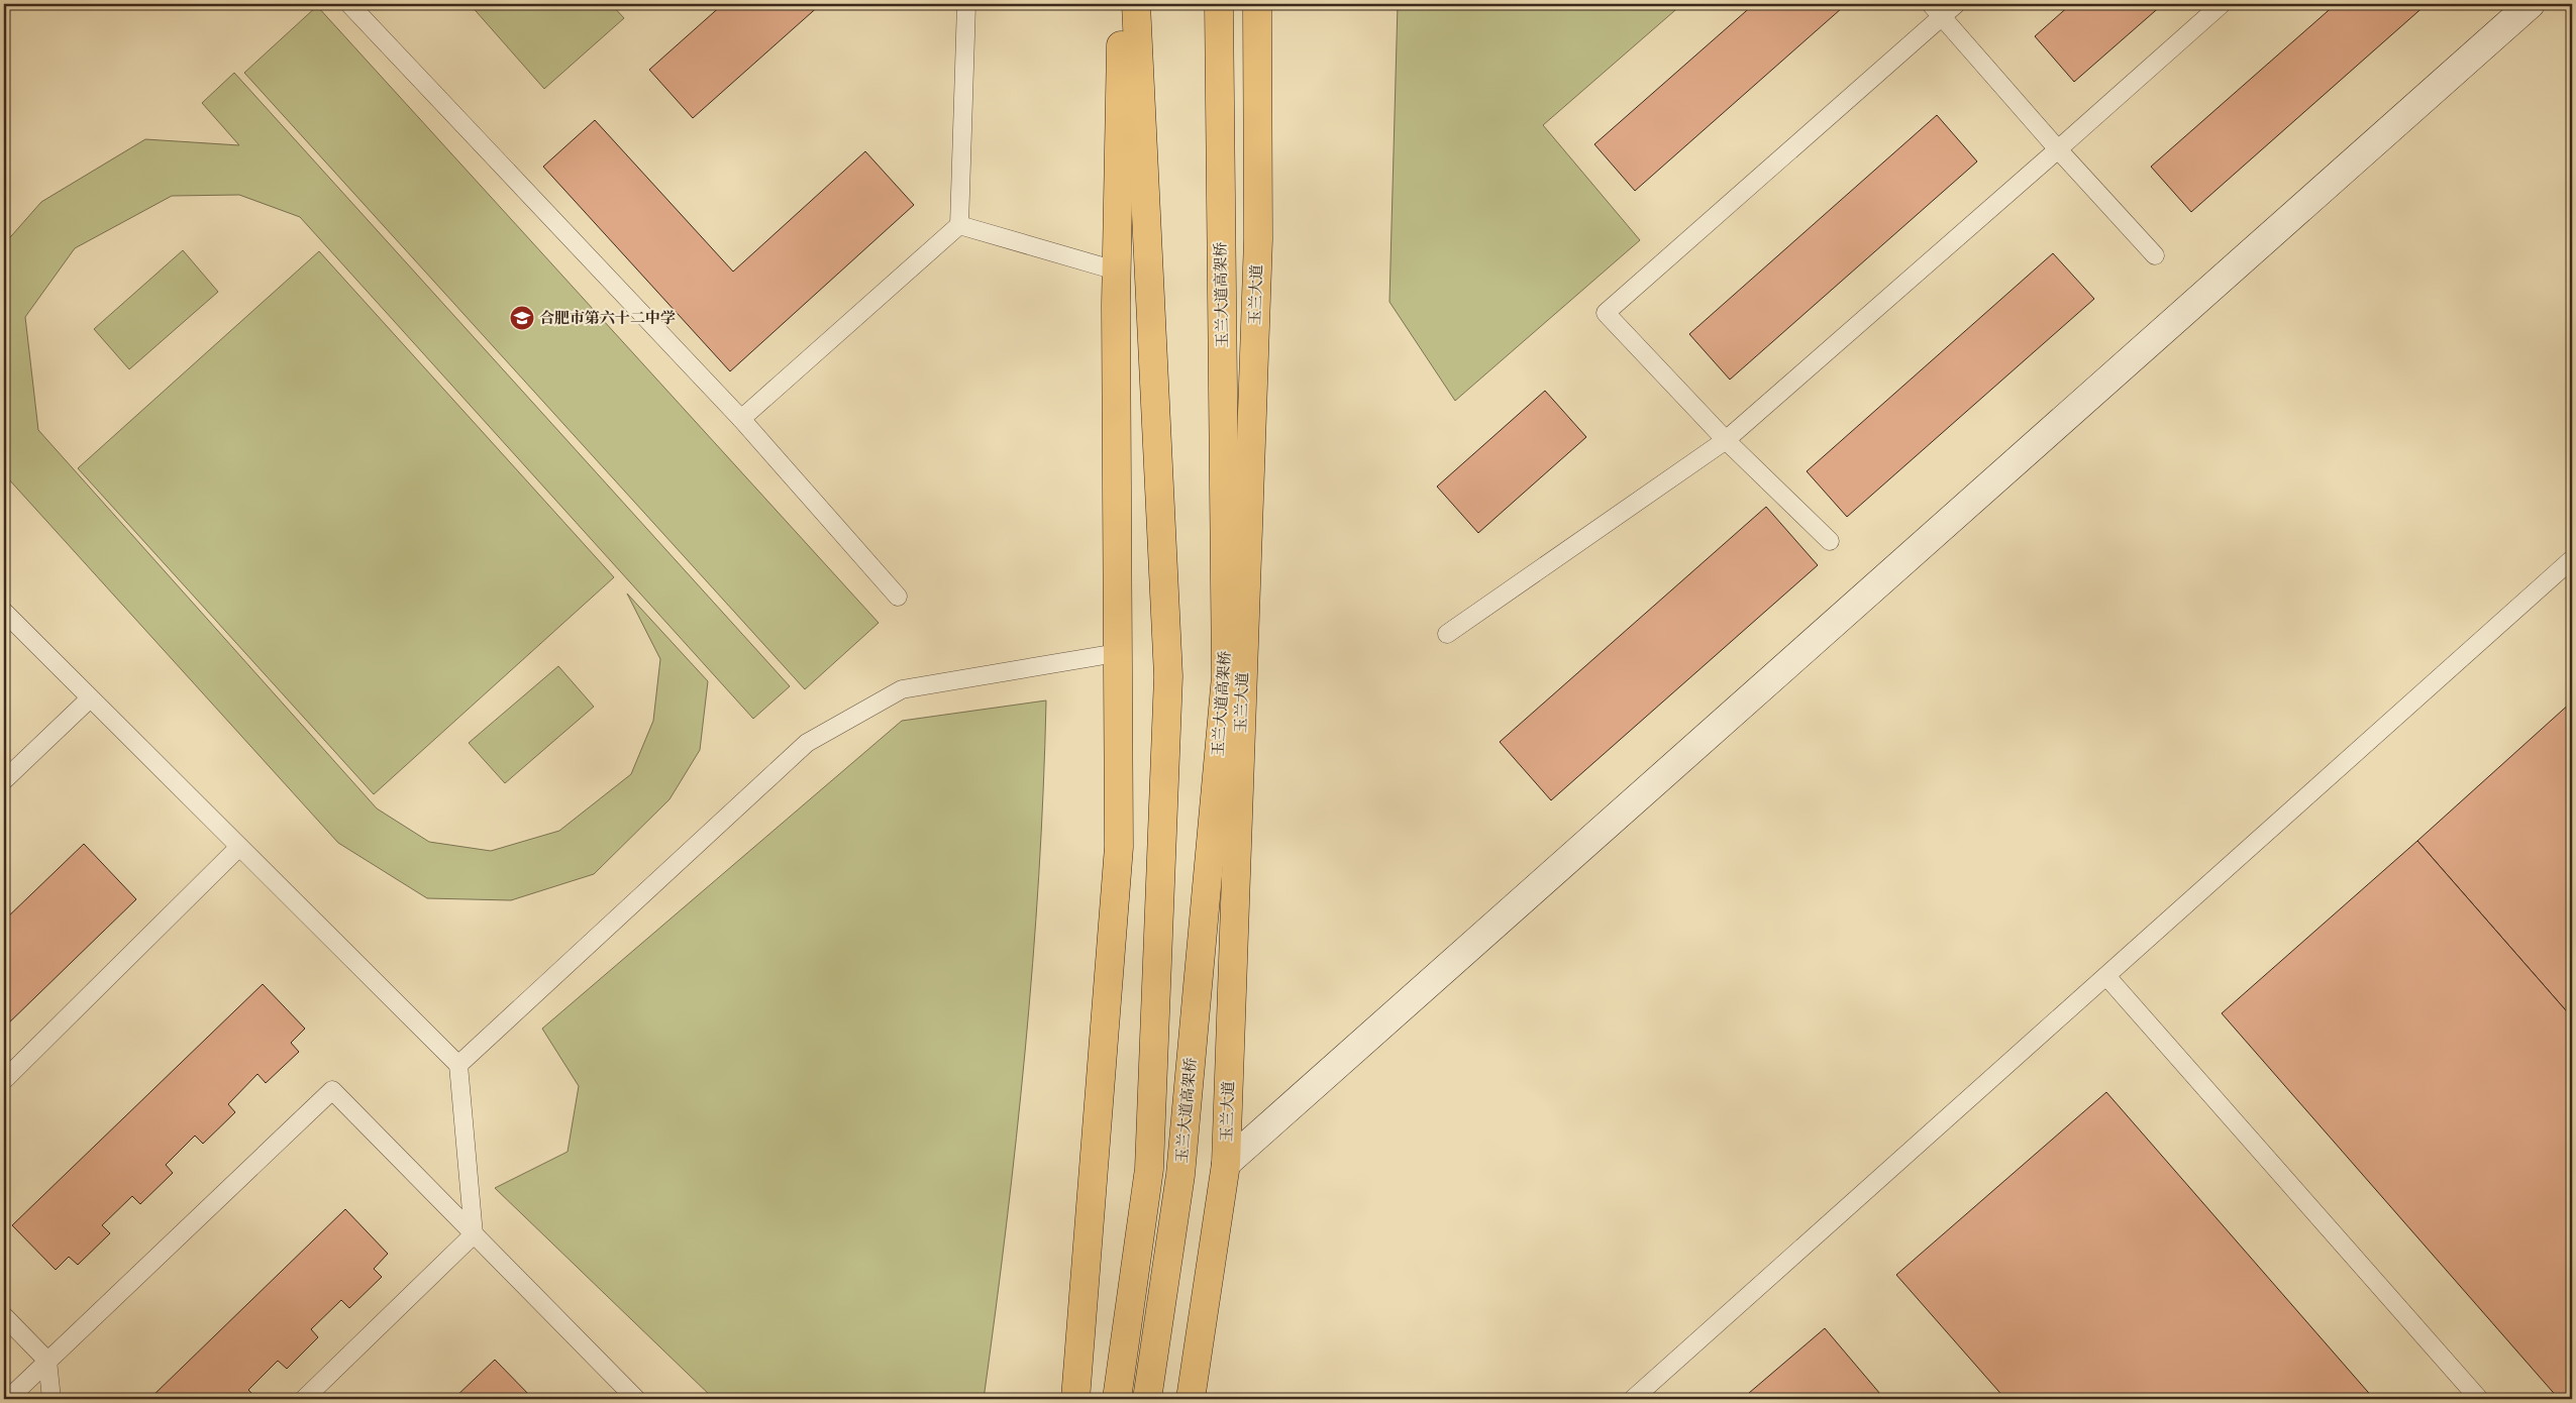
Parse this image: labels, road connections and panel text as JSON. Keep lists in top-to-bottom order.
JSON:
{
  "streets": {
    "main road": ["玉兰大道高架桥", "玉兰大道"]
  },
  "places": {
    "school or university": ["合肥市第六十二中学"]
  }
}
